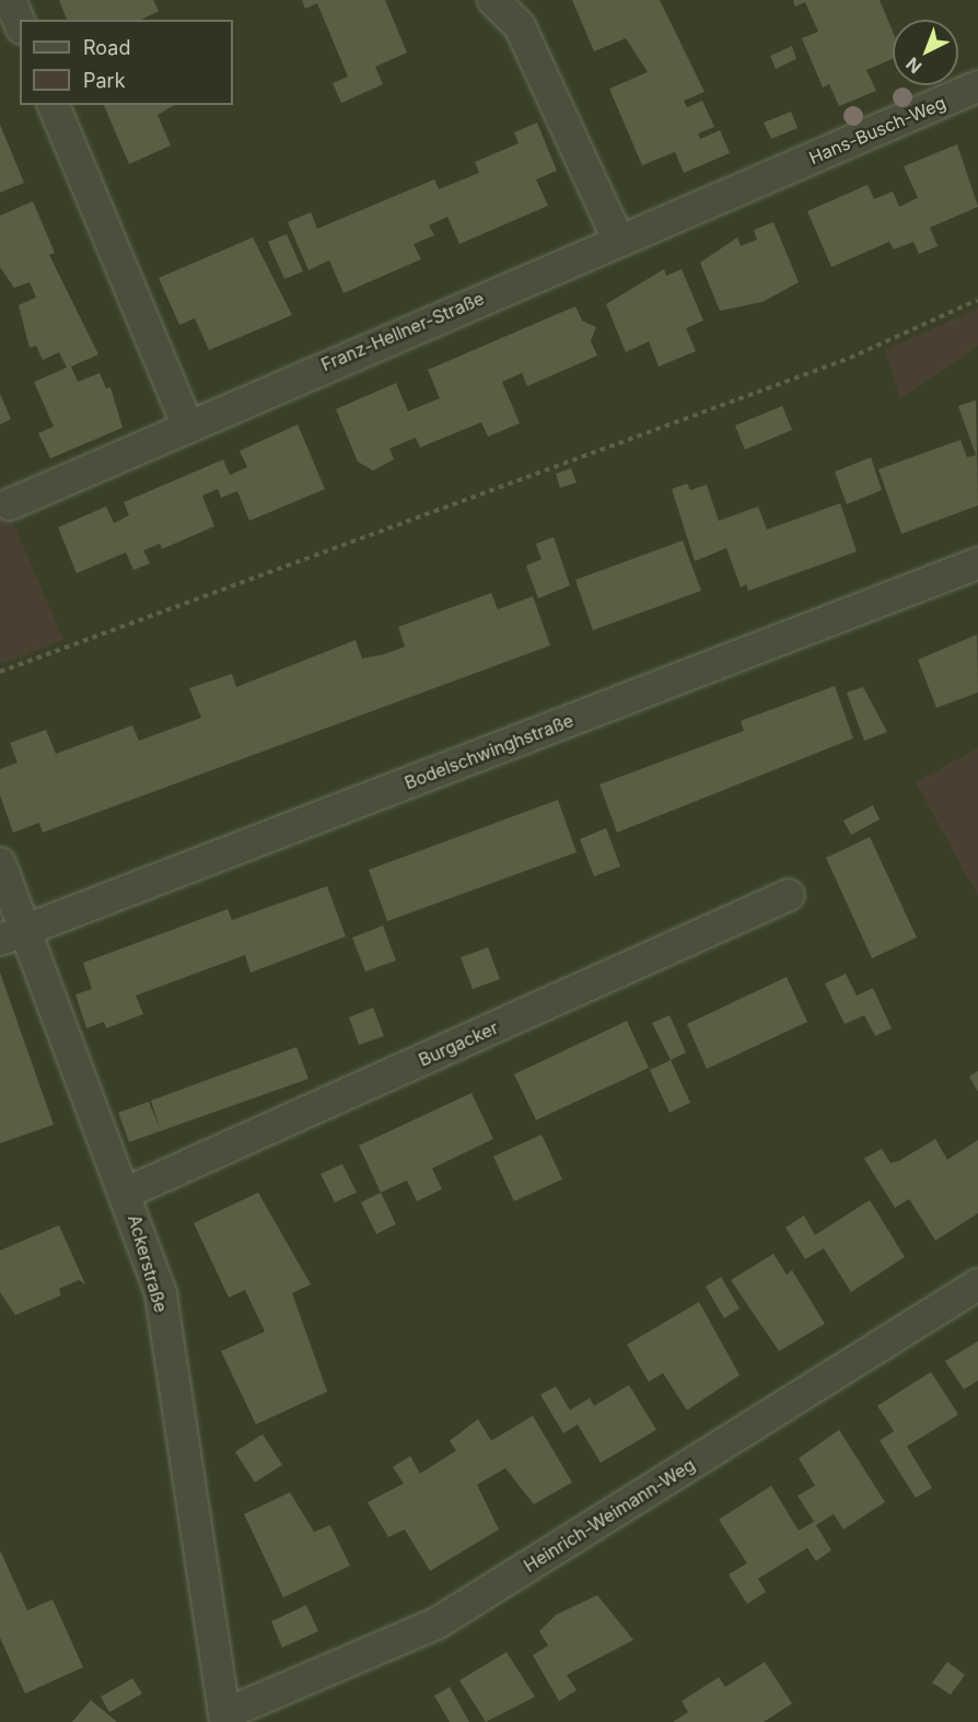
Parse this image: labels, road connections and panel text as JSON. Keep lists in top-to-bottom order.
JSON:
{
  "streets": {
    "street": [
      "Hans-Busch-Weg",
      "Franz-Hellner-Straße",
      "Bodelschwinghstraße",
      "Burgacker",
      "Ackerstraße",
      "Heinrich-Weimann-Weg"
    ]
  },
  "crossings": [
    ["Hans-Busch-Weg", "Franz-Hellner-Straße"],
    ["Bodelschwinghstraße", "Ackerstraße"],
    ["Burgacker", "Ackerstraße"],
    ["Ackerstraße", "Heinrich-Weimann-Weg"]
  ],
  "legend": ["Road", "Park"],
  "north": "bottom left"
}
